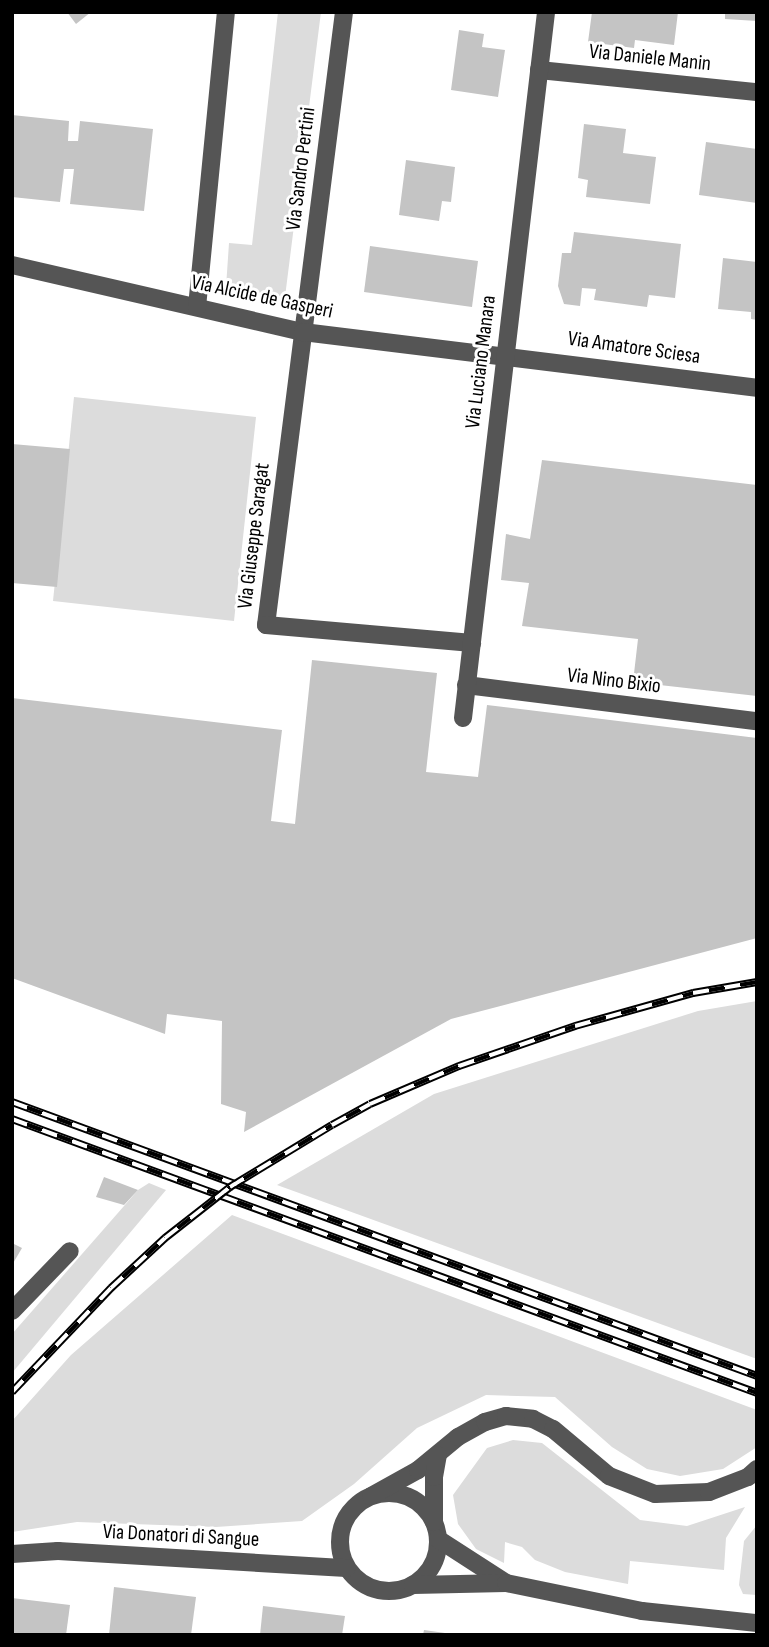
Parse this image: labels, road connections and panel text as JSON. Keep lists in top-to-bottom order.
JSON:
{
  "streets": {
    "street": [
      "Via Daniele Manin",
      "Via Sandro Pertini",
      "Via Alcide de Gasperi",
      "Via Amatore Sciesa",
      "Via Luciano Manara",
      "Via Giuseppe Saragat",
      "Via Nino Bixio",
      "Via Donatori di Sangue"
    ]
  },
  "crossings": [
    ["Via Daniele Manin", "Via Luciano Manara"],
    ["Via Sandro Pertini", "Via Alcide de Gasperi"],
    ["Via Sandro Pertini", "Via Giuseppe Saragat"],
    ["Via Alcide de Gasperi", "Via Amatore Sciesa"],
    ["Via Alcide de Gasperi", "Via Luciano Manara"],
    ["Via Alcide de Gasperi", "Via Giuseppe Saragat"],
    ["Via Amatore Sciesa", "Via Luciano Manara"],
    ["Via Luciano Manara", "Via Giuseppe Saragat"],
    ["Via Luciano Manara", "Via Nino Bixio"]
  ]
}
